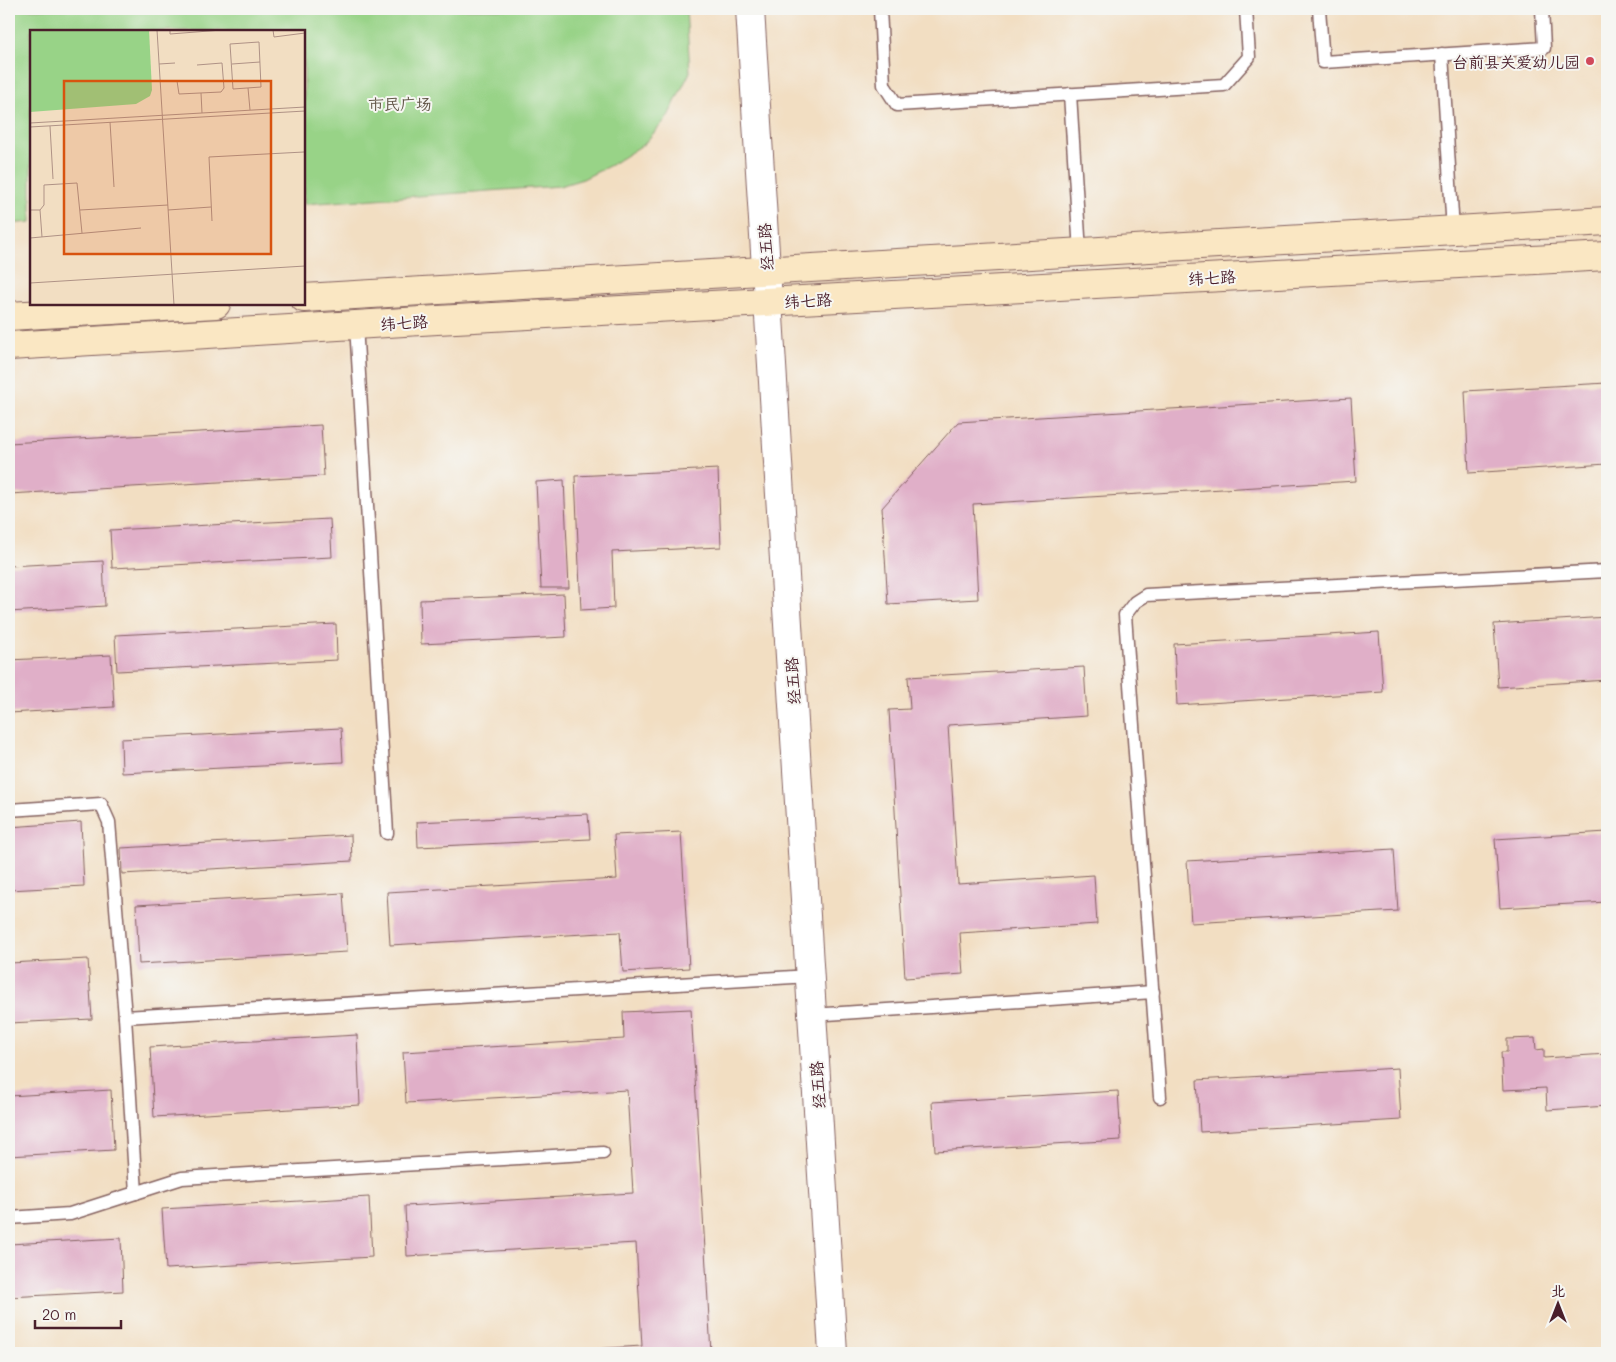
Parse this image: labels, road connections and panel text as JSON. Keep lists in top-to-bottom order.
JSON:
{
  "streets": {
    "main road": ["纬七路"],
    "street": ["经五路"]
  },
  "crossings": [
    ["经五路", "纬七路"]
  ],
  "parks": ["市民广场"],
  "places": ["台前县关爱幼儿园"],
  "scale_bar": "20 m",
  "north": "top"
}
